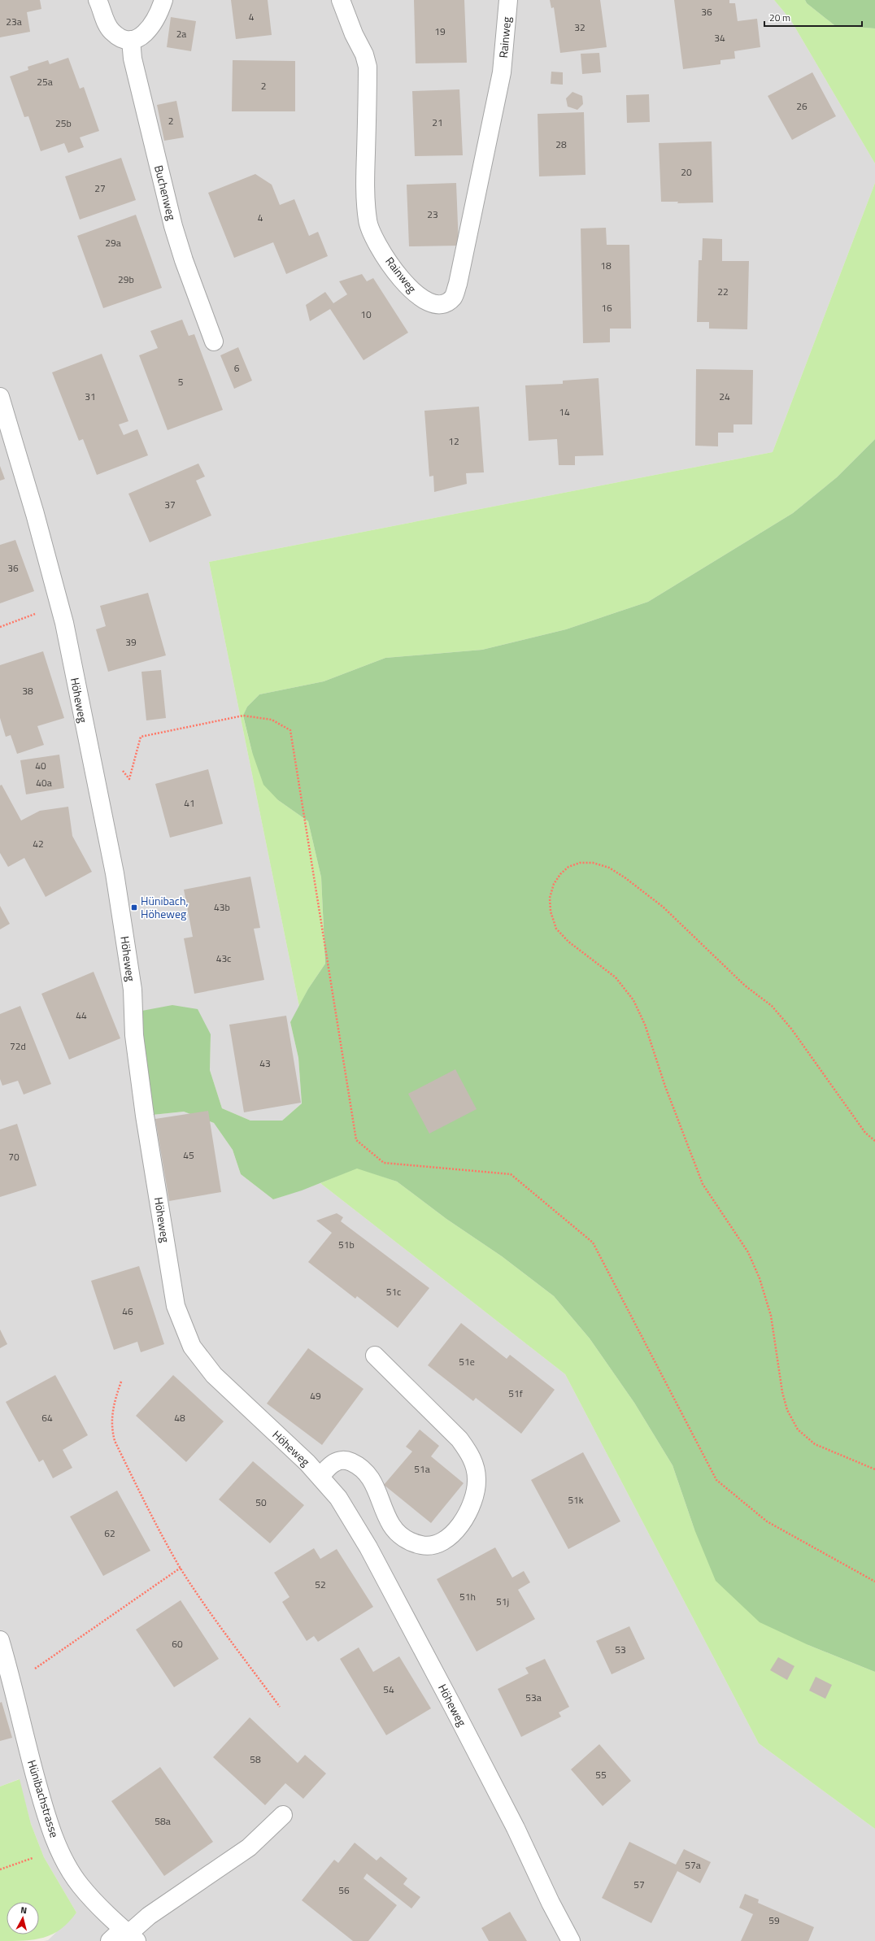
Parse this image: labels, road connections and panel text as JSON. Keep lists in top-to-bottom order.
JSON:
{
  "streets": {
    "street": [
      "Rainweg",
      "Buchenweg",
      "Höheweg",
      "Hünibachstrasse"
    ]
  },
  "places": {
    "transit": ["Hünibach, Höheweg"]
  },
  "house_numbers": [
    "36",
    "4",
    "23a",
    "32",
    "19",
    "2a",
    "34",
    "25a",
    "2",
    "26",
    "2",
    "21",
    "25b",
    "28",
    "20",
    "27",
    "23",
    "4",
    "29a",
    "18",
    "29b",
    "22",
    "16",
    "10",
    "6",
    "5",
    "31",
    "24",
    "14",
    "12",
    "37",
    "36",
    "39",
    "38",
    "40",
    "40a",
    "41",
    "42",
    "43b",
    "43c",
    "44",
    "72d",
    "43",
    "45",
    "70",
    "51b",
    "51c",
    "46",
    "51e",
    "51f",
    "49",
    "64",
    "48",
    "51a",
    "51k",
    "50",
    "62",
    "52",
    "51h",
    "51j",
    "60",
    "53",
    "54",
    "53a",
    "58",
    "55",
    "58a",
    "57a",
    "57",
    "56",
    "59"
  ],
  "scale_bar": "20 m",
  "north": "top"
}
